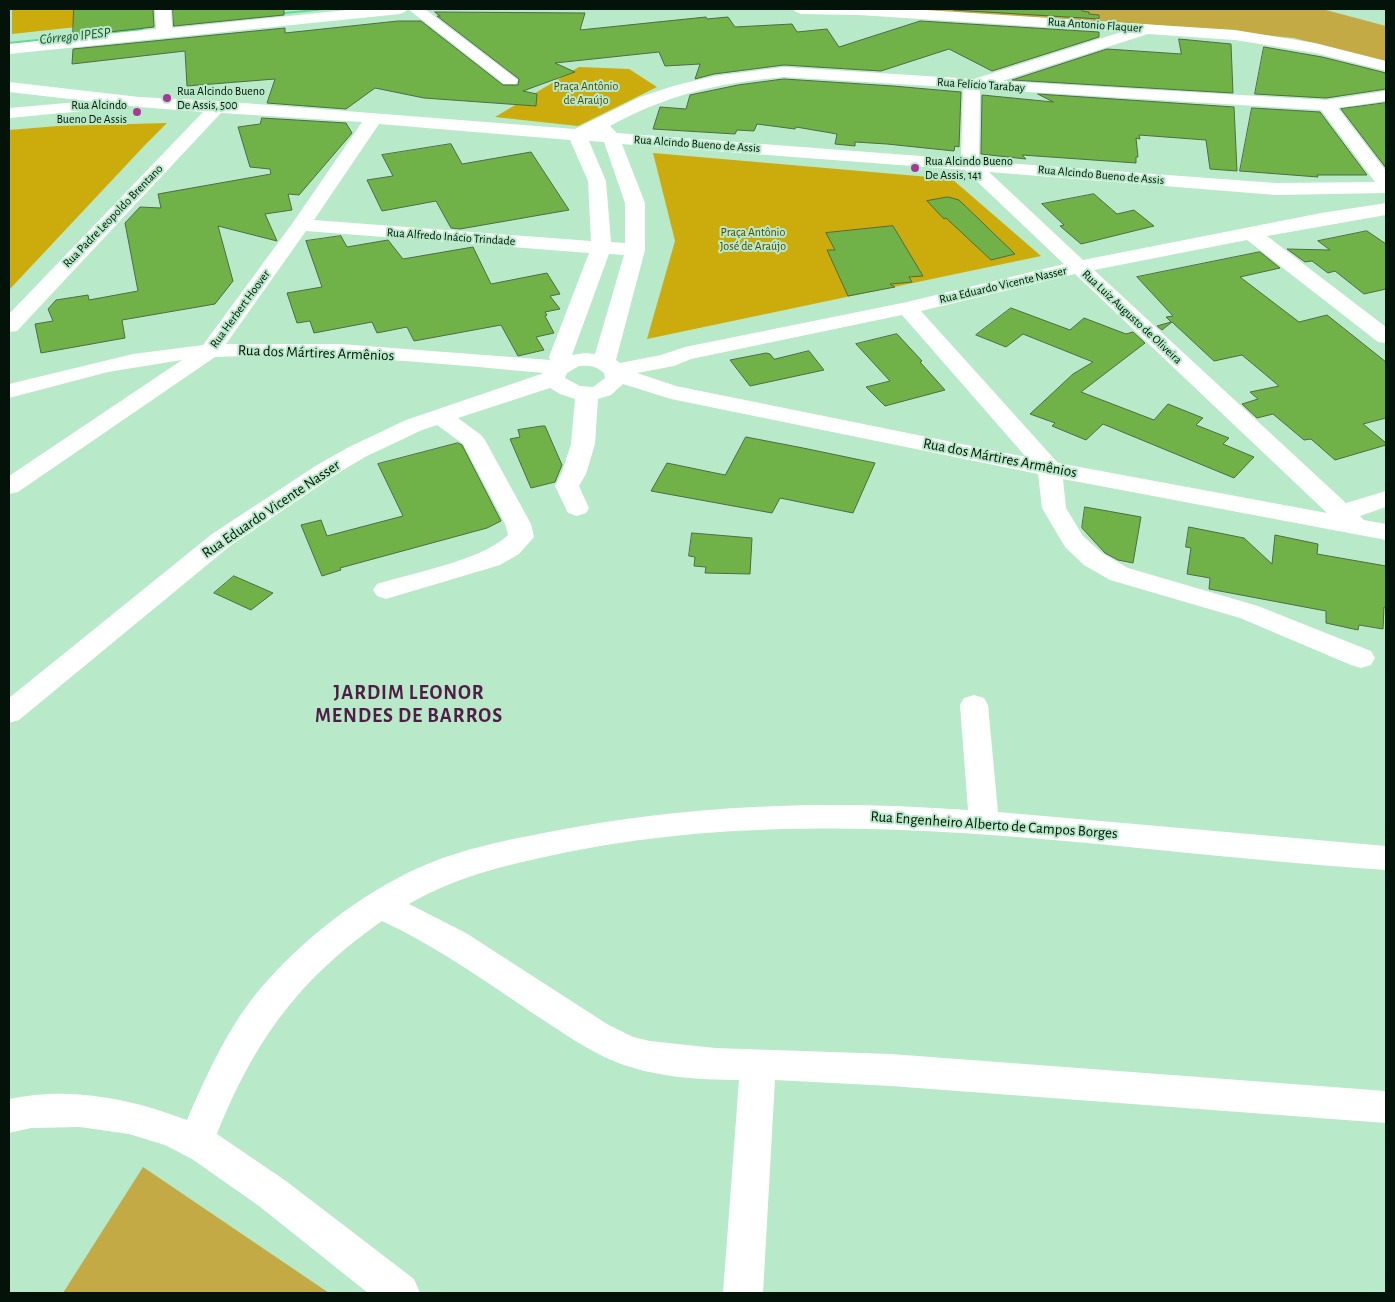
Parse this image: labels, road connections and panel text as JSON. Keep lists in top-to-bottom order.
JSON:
{
  "streets": {
    "street": [
      "Rua Antonio Flaquer",
      "Rua Felicio Tarabay",
      "Rua Alcindo Bueno de Assis",
      "Rua Padre Leopoldo Brentano",
      "Rua Alfredo Inácio Trindade",
      "Rua Eduardo Vicente Nasser",
      "Rua Herbert Hoover",
      "Rua Luiz Augusto de Oliveira",
      "Rua dos Mártires Armênios",
      "Rua Engenheiro Alberto de Campos Borges"
    ]
  },
  "crossings": [
    ["Rua Felicio Tarabay", "Rua Alcindo Bueno de Assis"],
    ["Rua Alcindo Bueno de Assis", "Rua Eduardo Vicente Nasser"],
    ["Rua Alcindo Bueno de Assis", "Rua Luiz Augusto de Oliveira"],
    ["Rua Alfredo Inácio Trindade", "Rua Herbert Hoover"],
    ["Rua Eduardo Vicente Nasser", "Rua Luiz Augusto de Oliveira"],
    ["Rua Eduardo Vicente Nasser", "Rua dos Mártires Armênios"],
    ["Rua Herbert Hoover", "Rua dos Mártires Armênios"],
    ["Rua Luiz Augusto de Oliveira", "Rua dos Mártires Armênios"]
  ],
  "districts": ["JARDIM LEONOR MENDES DE BARROS"],
  "water": ["Córrego IPESP"],
  "parks": ["Praça Antônio de Araújo", "Praça Antônio José de Araújo"],
  "places": ["Rua Alcindo Bueno De Assis, 500", "Rua Alcindo Bueno De Assis", "Rua Alcindo Bueno De Assis, 141"]
}
